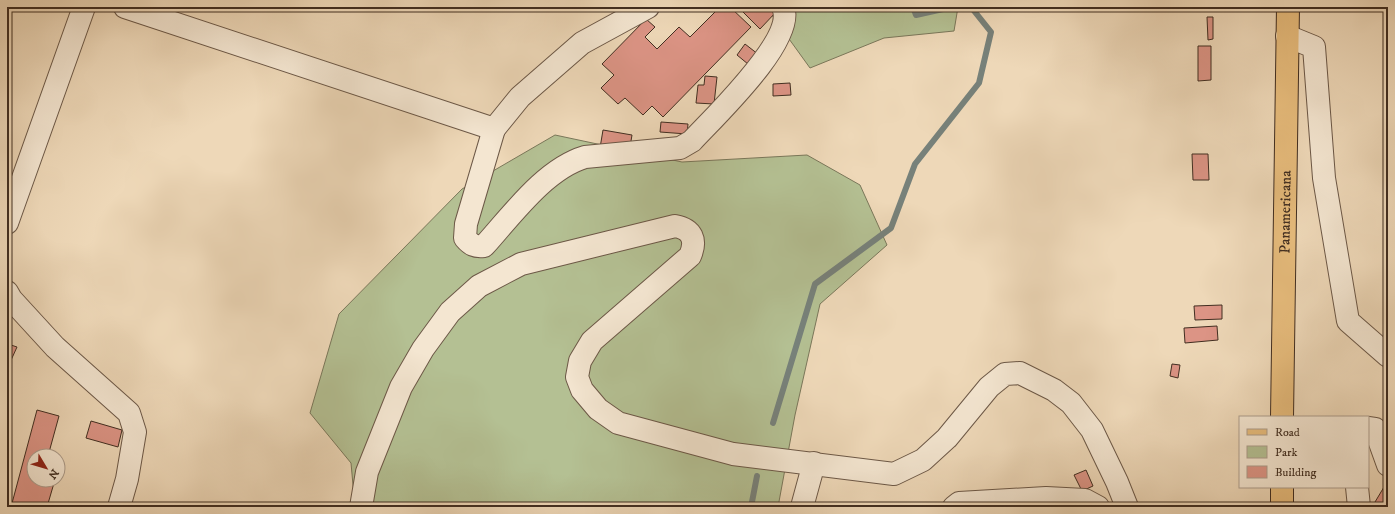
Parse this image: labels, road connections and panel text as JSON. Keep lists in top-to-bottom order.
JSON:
{
  "streets": {
    "main road": ["Panamericana"]
  },
  "legend": ["Road", "Park", "Building"],
  "north": "bottom right"
}
